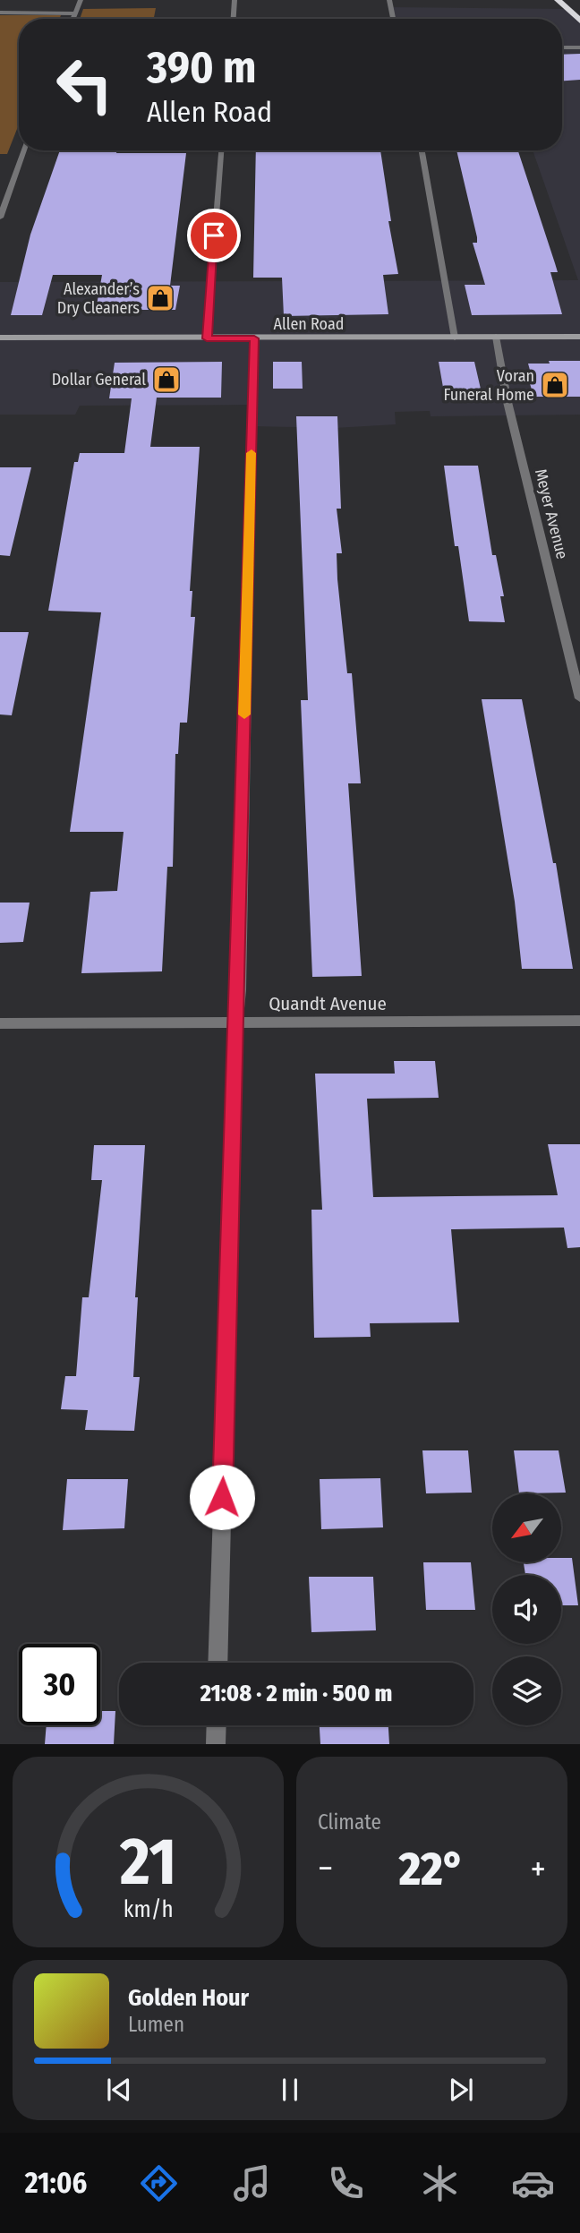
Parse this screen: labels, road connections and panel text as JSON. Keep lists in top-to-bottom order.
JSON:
{
  "streets": {
    "main road": ["Allen Road"],
    "street": ["Meyer Avenue", "Quandt Avenue"]
  },
  "crossings": [
    ["Allen Road", "Meyer Avenue"]
  ],
  "places": {
    "shop": ["Alexander’s Dry Cleaners", "Dollar General", "Voran Funeral Home"]
  },
  "north": "bottom left",
  "page": {
    "turn": ["390 m", "Allen Road"],
    "limit": "30",
    "trip": "21:08 · 2 min · 500 m",
    "tile": "Climate",
    "heat": ["−", "22°", "+"],
    "song": ["Golden Hour", "Lumen"],
    "tabs": "21:06",
    "gauge": ["21", "km/h"]
  }
}
